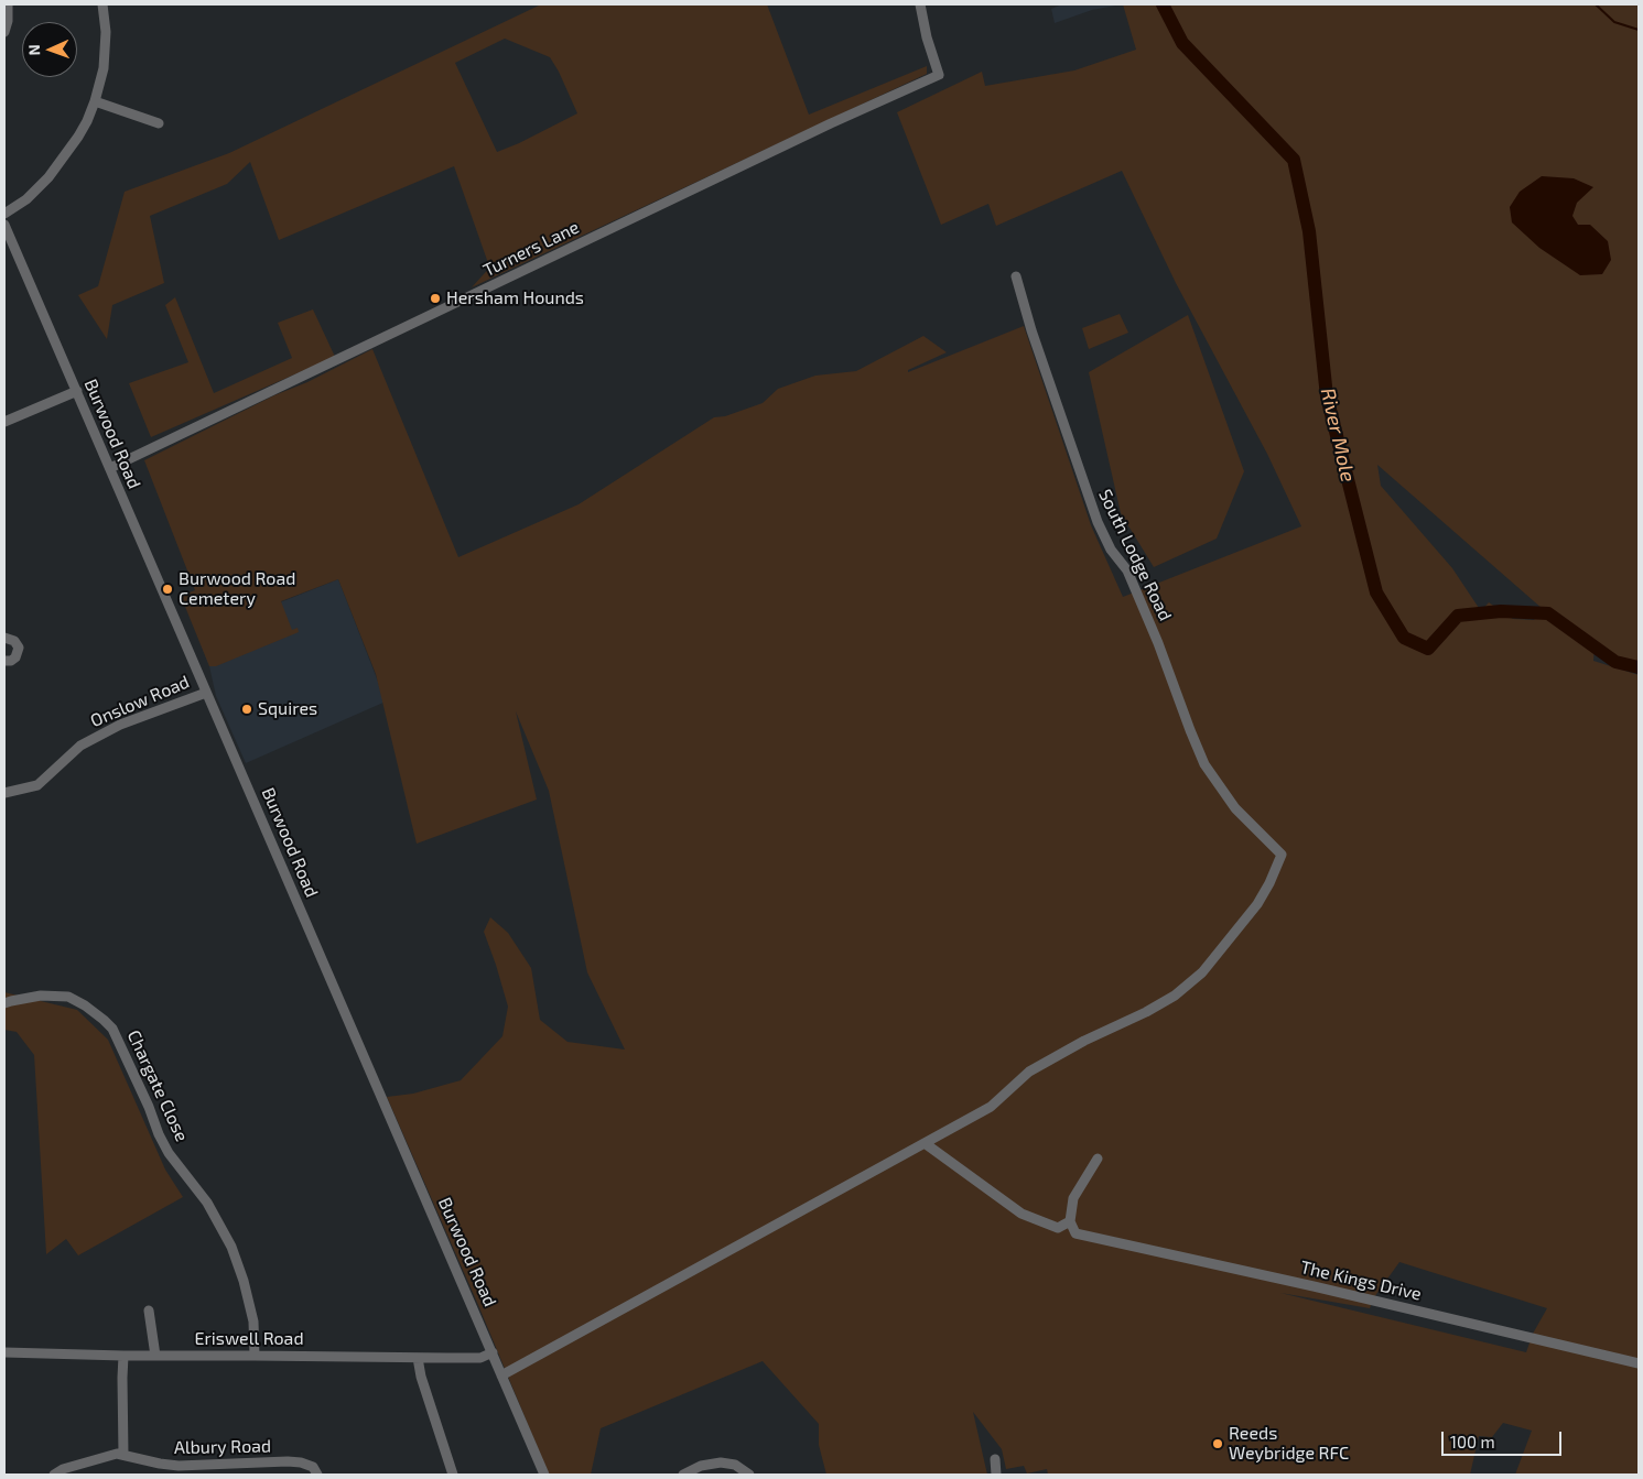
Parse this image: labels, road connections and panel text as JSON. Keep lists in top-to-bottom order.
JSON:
{
  "streets": {
    "street": [
      "Turners Lane",
      "Burwood Road",
      "South Lodge Road",
      "Onslow Road",
      "Chargate Close",
      "The Kings Drive",
      "Eriswell Road",
      "Albury Road"
    ]
  },
  "crossings": [
    ["Turners Lane", "Burwood Road"],
    ["Burwood Road", "Onslow Road"],
    ["Burwood Road", "Eriswell Road"],
    ["South Lodge Road", "The Kings Drive"],
    ["Chargate Close", "Eriswell Road"]
  ],
  "water": ["River Mole"],
  "places": [
    "Hersham Hounds",
    "Burwood Road Cemetery",
    "Squires",
    "Reeds Weybridge RFC"
  ],
  "scale_bar": "100 m",
  "north": "left"
}
